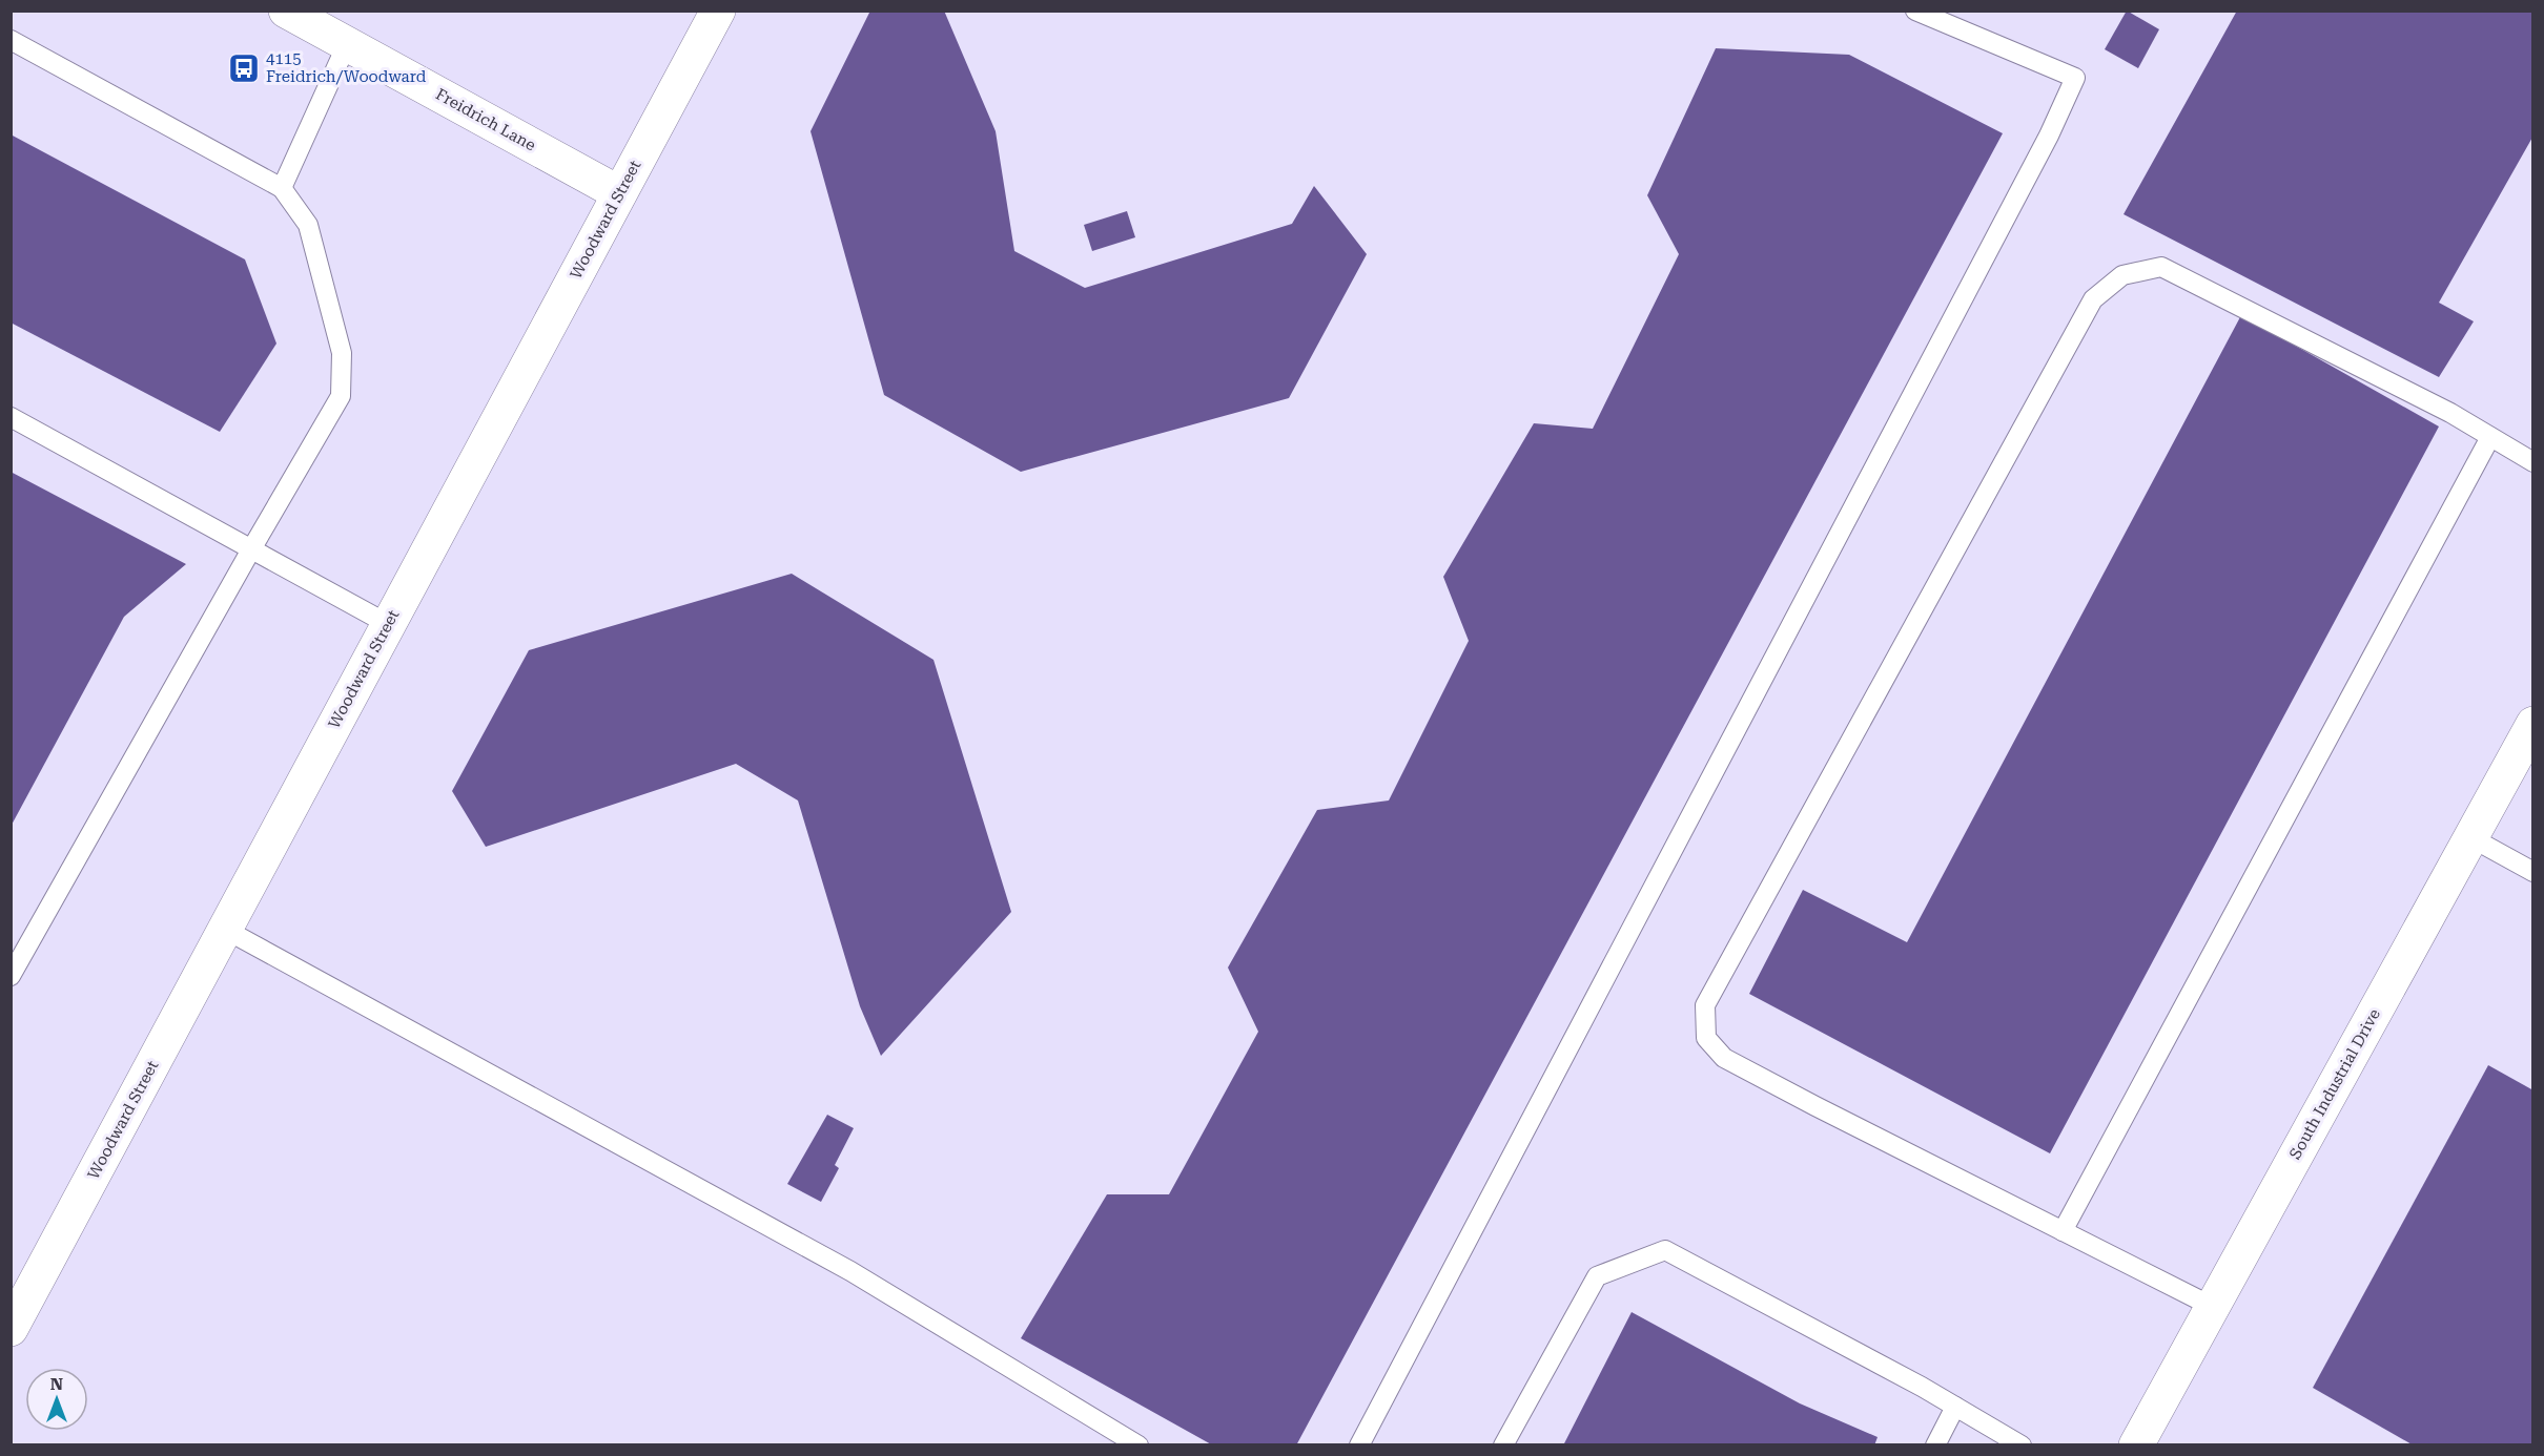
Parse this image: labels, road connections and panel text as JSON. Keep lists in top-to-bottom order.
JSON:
{
  "streets": {
    "street": ["Freidrich Lane", "Woodward Street", "South Industrial Drive"]
  },
  "crossings": [
    ["Freidrich Lane", "Woodward Street"]
  ],
  "places": {
    "bus stop": ["4115 Freidrich/Woodward"]
  },
  "north": "top"
}
